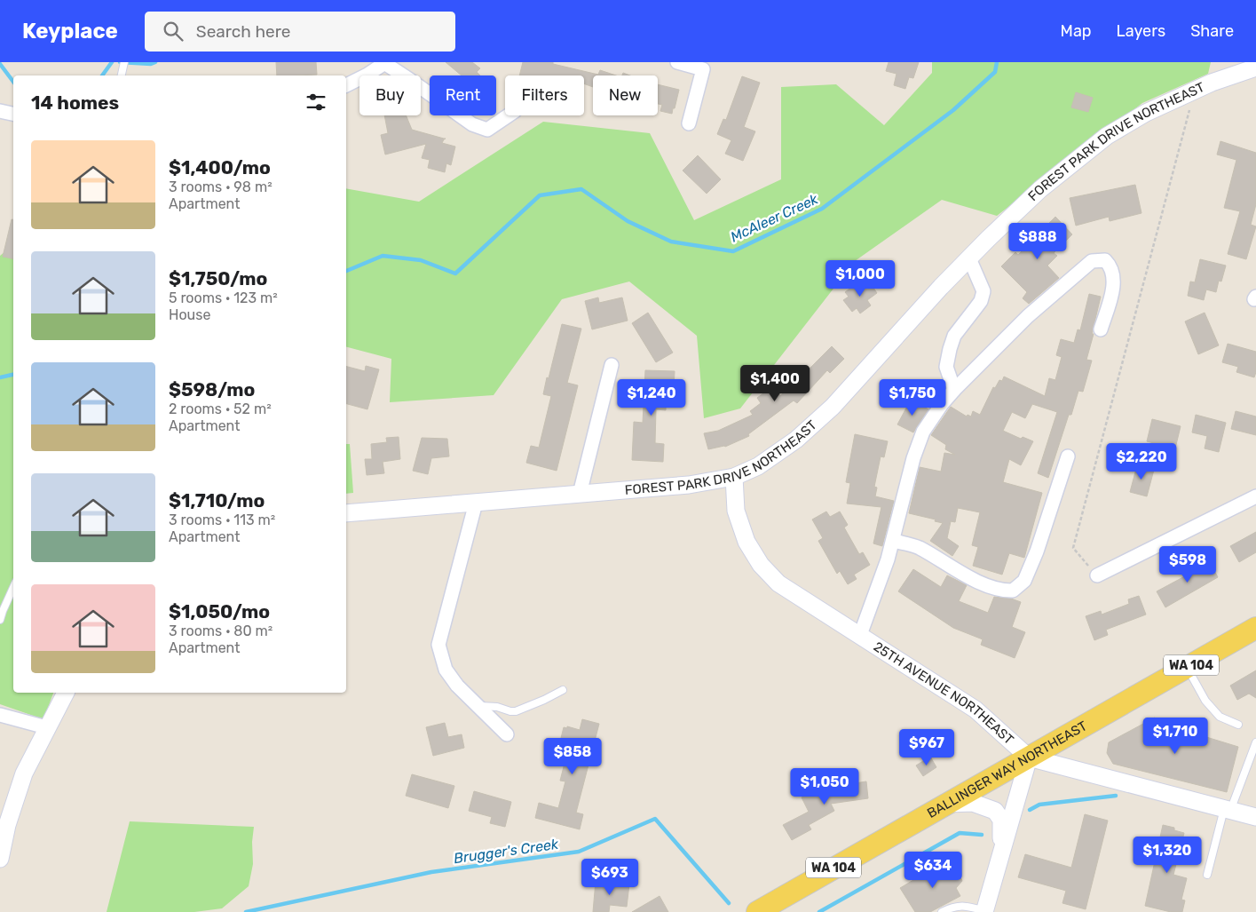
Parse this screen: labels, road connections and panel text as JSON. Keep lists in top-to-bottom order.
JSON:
{
  "streets": {
    "main road": ["WA 104", "BALLINGER WAY NORTHEAST"],
    "street": ["FOREST PARK DRIVE NORTHEAST", "25TH AVENUE NORTHEAST"]
  },
  "crossings": [
    ["FOREST PARK DRIVE NORTHEAST", "25TH AVENUE NORTHEAST"],
    ["25TH AVENUE NORTHEAST", "BALLINGER WAY NORTHEAST"]
  ],
  "water": ["McAleer Creek", "Brugger's Creek"],
  "page": {
    "header": "Keyplace",
    "search": "Search here",
    "nav": ["Map", "Layers", "Share"],
    "chip": [
      "Buy",
      "Rent",
      "Filters",
      "New"
    ],
    "heading": "14 homes",
    "list": [
      {
        "name": "$1,400/mo",
        "note": "3 rooms · 98 m² · Apartment"
      },
      {
        "name": "$1,750/mo",
        "note": "5 rooms · 123 m² · House"
      },
      {
        "name": "$598/mo",
        "note": "2 rooms · 52 m² · Apartment"
      },
      {
        "name": "$1,710/mo",
        "note": "3 rooms · 113 m² · Apartment"
      },
      {
        "name": "$1,050/mo",
        "note": "3 rooms · 80 m² · Apartment"
      }
    ],
    "price": [
      "$888",
      "$1,000",
      "$1,400",
      "$1,240",
      "$1,750",
      "$2,220",
      "$598",
      "$1,710",
      "$967",
      "$858",
      "$1,050",
      "$1,320",
      "$634",
      "$693"
    ]
  }
}
